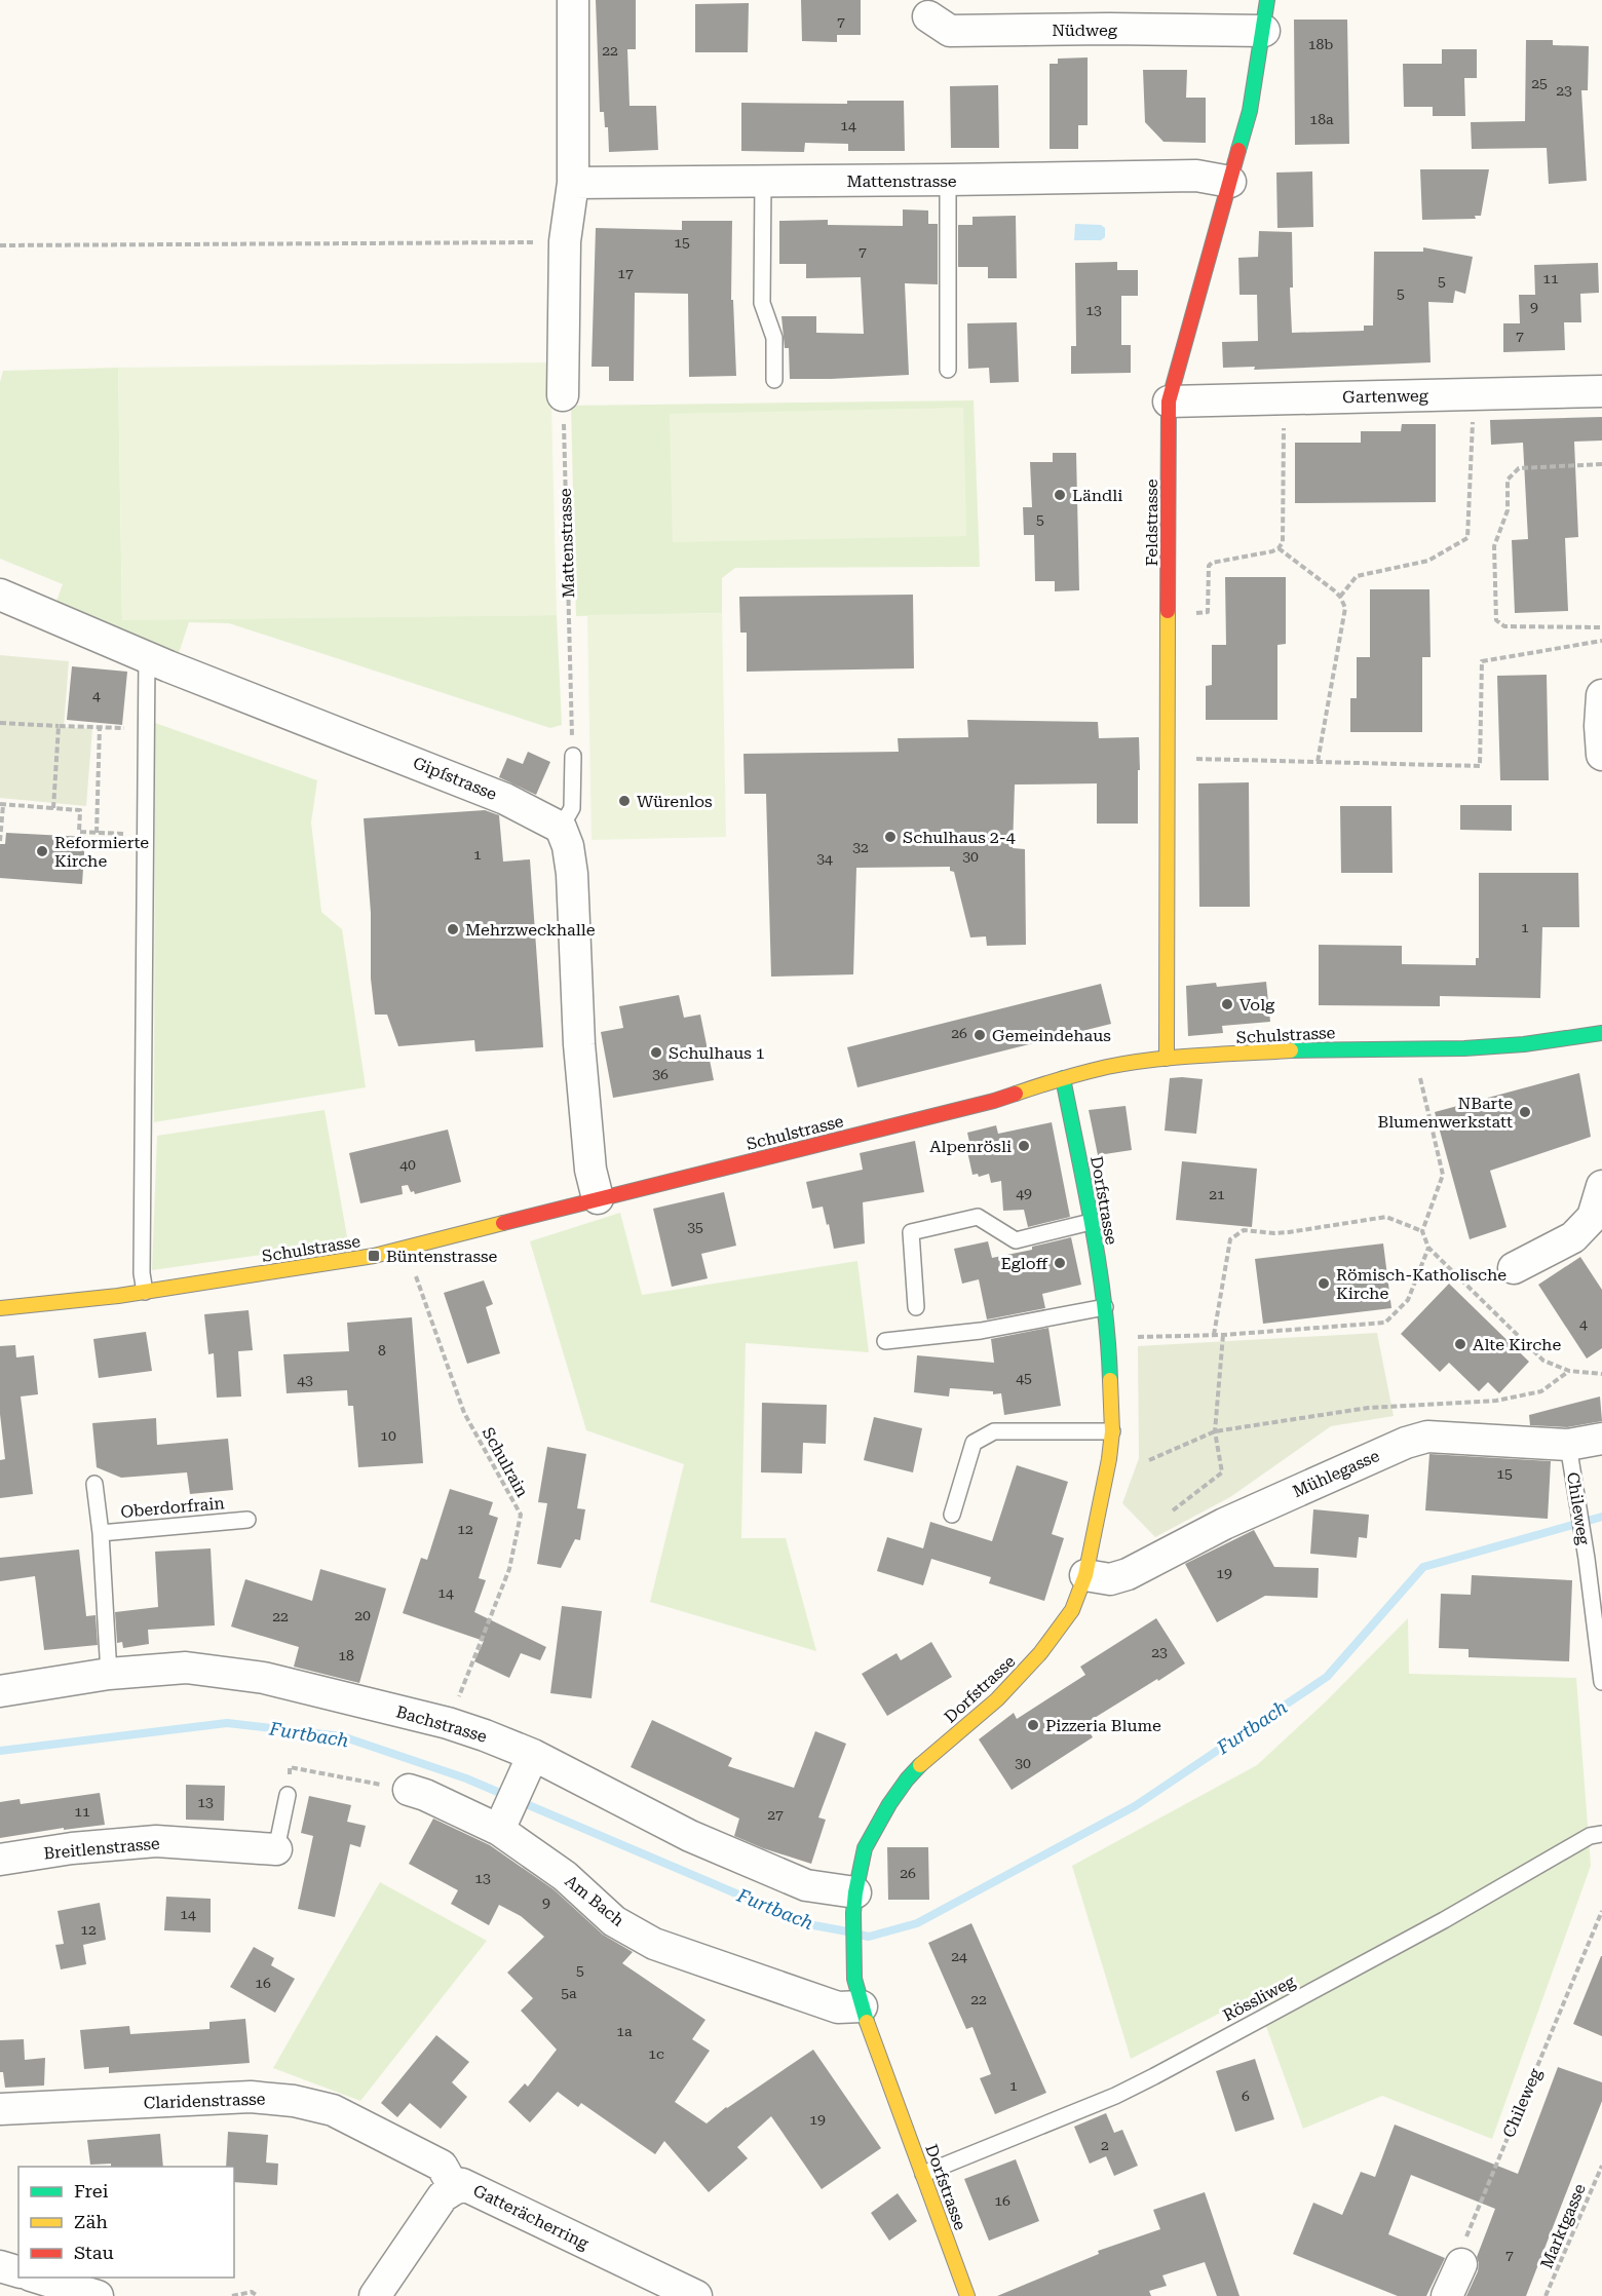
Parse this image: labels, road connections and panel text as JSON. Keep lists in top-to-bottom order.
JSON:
{
  "streets": {
    "street": [
      "Nüdweg",
      "Mattenstrasse",
      "Gartenweg",
      "Feldstrasse",
      "Gipfstrasse",
      "Schulstrasse",
      "Dorfstrasse",
      "Mühlegasse",
      "Bachstrasse",
      "Breitlenstrasse",
      "Am Bach",
      "Claridenstrasse",
      "Gatterächerring"
    ],
    "lane": ["Oberdorfrain", "Chileweg", "Rössliweg"],
    "path": ["Schulrain", "Marktgasse"]
  },
  "crossings": [
    ["Nüdweg", "Feldstrasse"],
    ["Mattenstrasse", "Feldstrasse"],
    ["Gartenweg", "Feldstrasse"],
    ["Feldstrasse", "Schulstrasse"],
    ["Schulstrasse", "Dorfstrasse"],
    ["Schulstrasse", "Schulrain"],
    ["Dorfstrasse", "Mühlegasse"],
    ["Dorfstrasse", "Bachstrasse"],
    ["Dorfstrasse", "Am Bach"],
    ["Dorfstrasse", "Rössliweg"],
    ["Schulrain", "Bachstrasse"],
    ["Mühlegasse", "Chileweg"],
    ["Oberdorfrain", "Bachstrasse"],
    ["Claridenstrasse", "Gatterächerring"]
  ],
  "water": ["Furtbach"],
  "places": {
    "other": [
      "Ländli",
      "Würenlos",
      "Schulhaus 2-4",
      "Reformierte Kirche",
      "Mehrzweckhalle",
      "Volg",
      "Gemeindehaus",
      "Schulhaus 1",
      "NBarte Blumenwerkstatt",
      "Alpenrösli",
      "Egloff",
      "Römisch-Katholische Kirche",
      "Alte Kirche",
      "Pizzeria Blume"
    ],
    "transit": ["Büntenstrasse"]
  },
  "house_numbers": [
    "7",
    "18b",
    "22",
    "25",
    "23",
    "18a",
    "14",
    "15",
    "7",
    "17",
    "11",
    "5",
    "5",
    "9",
    "13",
    "7",
    "5",
    "4",
    "32",
    "1",
    "30",
    "34",
    "1",
    "26",
    "36",
    "40",
    "49",
    "21",
    "35",
    "4",
    "8",
    "45",
    "43",
    "10",
    "15",
    "12",
    "19",
    "14",
    "20",
    "22",
    "23",
    "18",
    "30",
    "13",
    "11",
    "27",
    "26",
    "13",
    "9",
    "14",
    "12",
    "24",
    "5",
    "16",
    "5a",
    "22",
    "1a",
    "1c",
    "1",
    "6",
    "19",
    "2",
    "16",
    "7"
  ],
  "legend": ["Frei", "Zäh", "Stau"]
}
